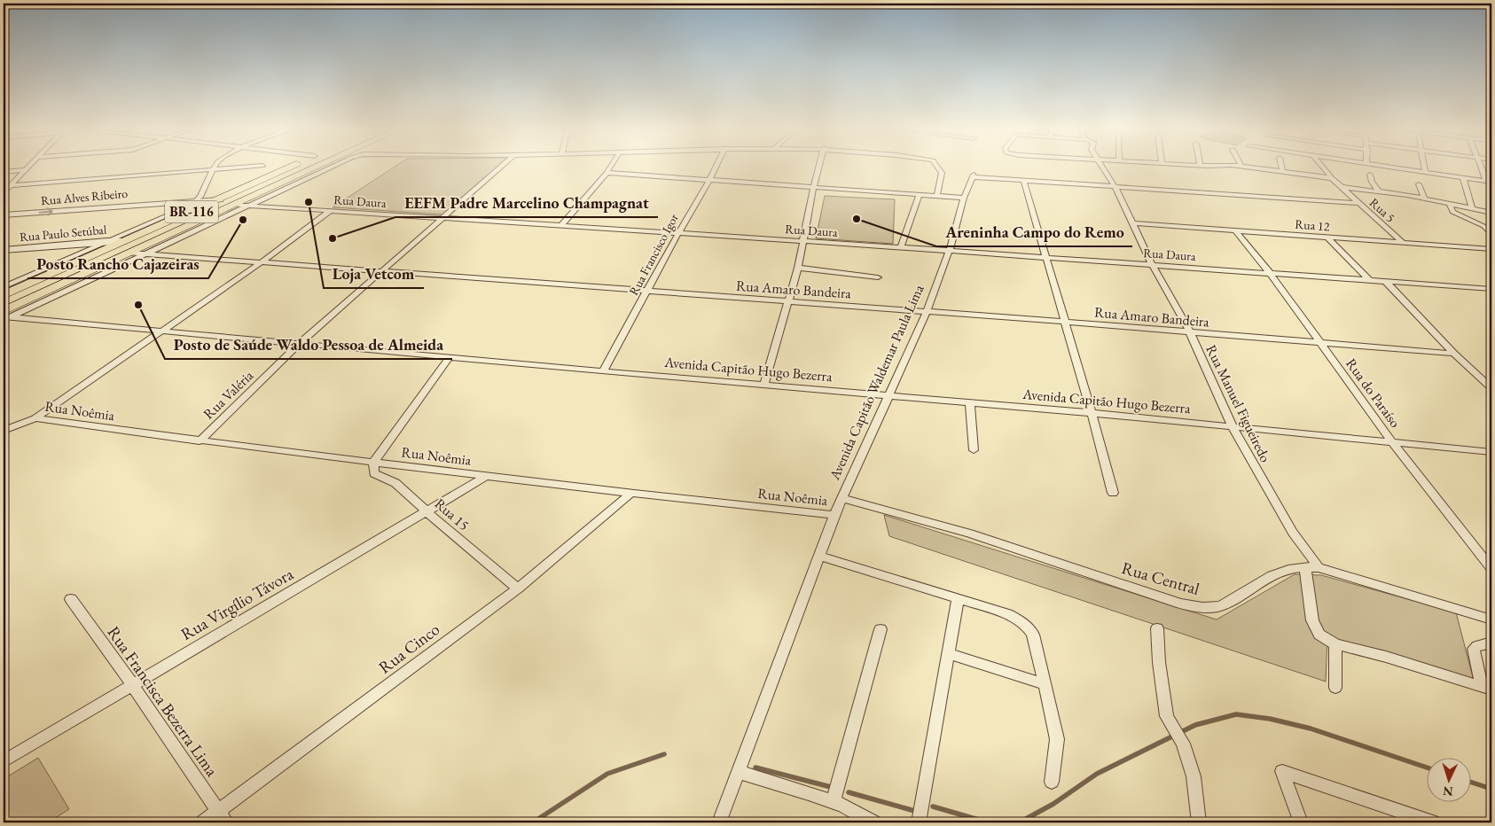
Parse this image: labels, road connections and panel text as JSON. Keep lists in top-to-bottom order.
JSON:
{
  "streets": {
    "highway": ["BR-116"],
    "street": [
      "Rua Alves Ribeiro",
      "Rua Daura",
      "Rua 5",
      "Rua 12",
      "Rua Paulo Setúbal",
      "Rua Francisco Igor",
      "Rua Amaro Bandeira",
      "Avenida Capitão Hugo Bezerra",
      "Avenida Capitão Waldemar Paula Lima",
      "Rua do Paraíso",
      "Rua Valéria",
      "Rua Manuel Figueiredo",
      "Rua Noêmia",
      "Rua 15",
      "Rua Central",
      "Rua Virgílio Távora",
      "Rua Cinco",
      "Rua Francisca Bezerra Lima"
    ]
  },
  "crossings": [
    ["Rua Alves Ribeiro", "BR-116"],
    ["Rua Daura", "BR-116"],
    ["Rua Daura", "Rua Francisco Igor"],
    ["Rua Daura", "Avenida Capitão Waldemar Paula Lima"],
    ["Rua Daura", "Rua do Paraíso"],
    ["Rua Daura", "Rua Valéria"],
    ["Rua Daura", "Rua Manuel Figueiredo"],
    ["Rua 5", "Rua 12"],
    ["BR-116", "Rua Paulo Setúbal"],
    ["BR-116", "Rua Amaro Bandeira"],
    ["BR-116", "Avenida Capitão Hugo Bezerra"],
    ["Rua 12", "Rua do Paraíso"],
    ["Rua 12", "Rua Manuel Figueiredo"],
    ["Rua Francisco Igor", "Rua Amaro Bandeira"],
    ["Rua Francisco Igor", "Avenida Capitão Hugo Bezerra"],
    ["Rua Amaro Bandeira", "Avenida Capitão Waldemar Paula Lima"],
    ["Rua Amaro Bandeira", "Rua do Paraíso"],
    ["Rua Amaro Bandeira", "Rua Valéria"],
    ["Rua Amaro Bandeira", "Rua Manuel Figueiredo"],
    ["Avenida Capitão Hugo Bezerra", "Avenida Capitão Waldemar Paula Lima"],
    ["Avenida Capitão Hugo Bezerra", "Rua do Paraíso"],
    ["Avenida Capitão Hugo Bezerra", "Rua Valéria"],
    ["Avenida Capitão Hugo Bezerra", "Rua Manuel Figueiredo"],
    ["Avenida Capitão Waldemar Paula Lima", "Rua Noêmia"],
    ["Avenida Capitão Waldemar Paula Lima", "Rua Central"],
    ["Rua Valéria", "Rua Noêmia"],
    ["Rua Manuel Figueiredo", "Rua Central"],
    ["Rua Noêmia", "Rua 15"],
    ["Rua Noêmia", "Rua Virgílio Távora"],
    ["Rua Noêmia", "Rua Cinco"],
    ["Rua 15", "Rua Virgílio Távora"],
    ["Rua 15", "Rua Cinco"],
    ["Rua Virgílio Távora", "Rua Francisca Bezerra Lima"],
    ["Rua Cinco", "Rua Francisca Bezerra Lima"]
  ],
  "places": [
    "Loja Vetcom",
    "Areninha Campo do Remo",
    "Posto Rancho Cajazeiras",
    "EEFM Padre Marcelino Champagnat",
    "Posto de Saúde Waldo Pessoa de Almeida"
  ],
  "north": "bottom"
}
